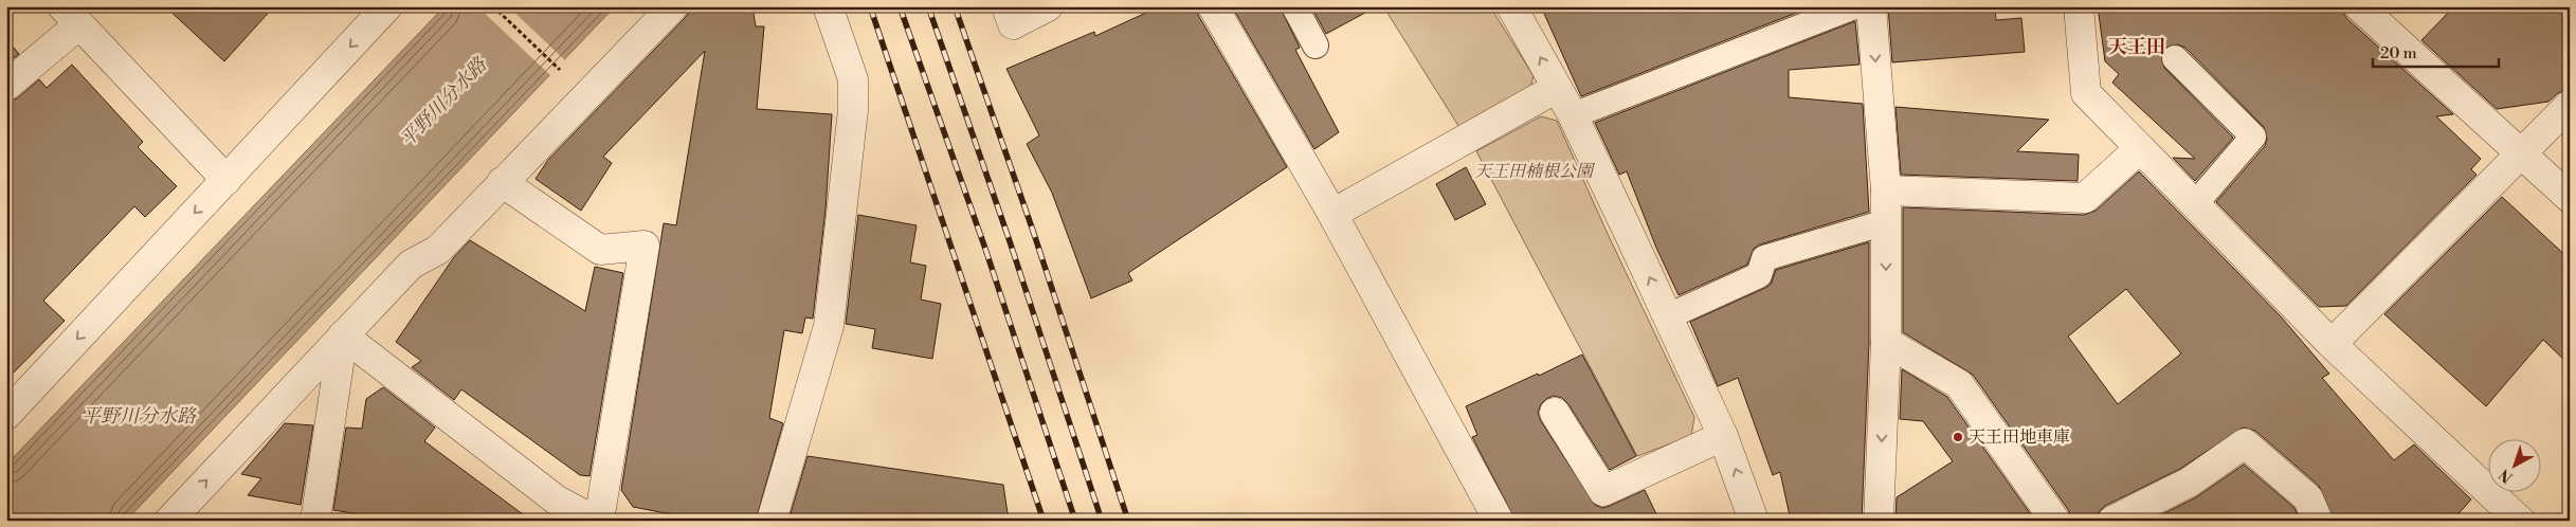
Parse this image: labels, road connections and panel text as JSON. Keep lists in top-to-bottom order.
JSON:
{
  "districts": ["天王田"],
  "water": ["平野川分水路"],
  "parks": ["天王田楠根公園"],
  "places": ["天王田地車庫"],
  "scale_bar": "20 m",
  "north": "bottom left"
}
